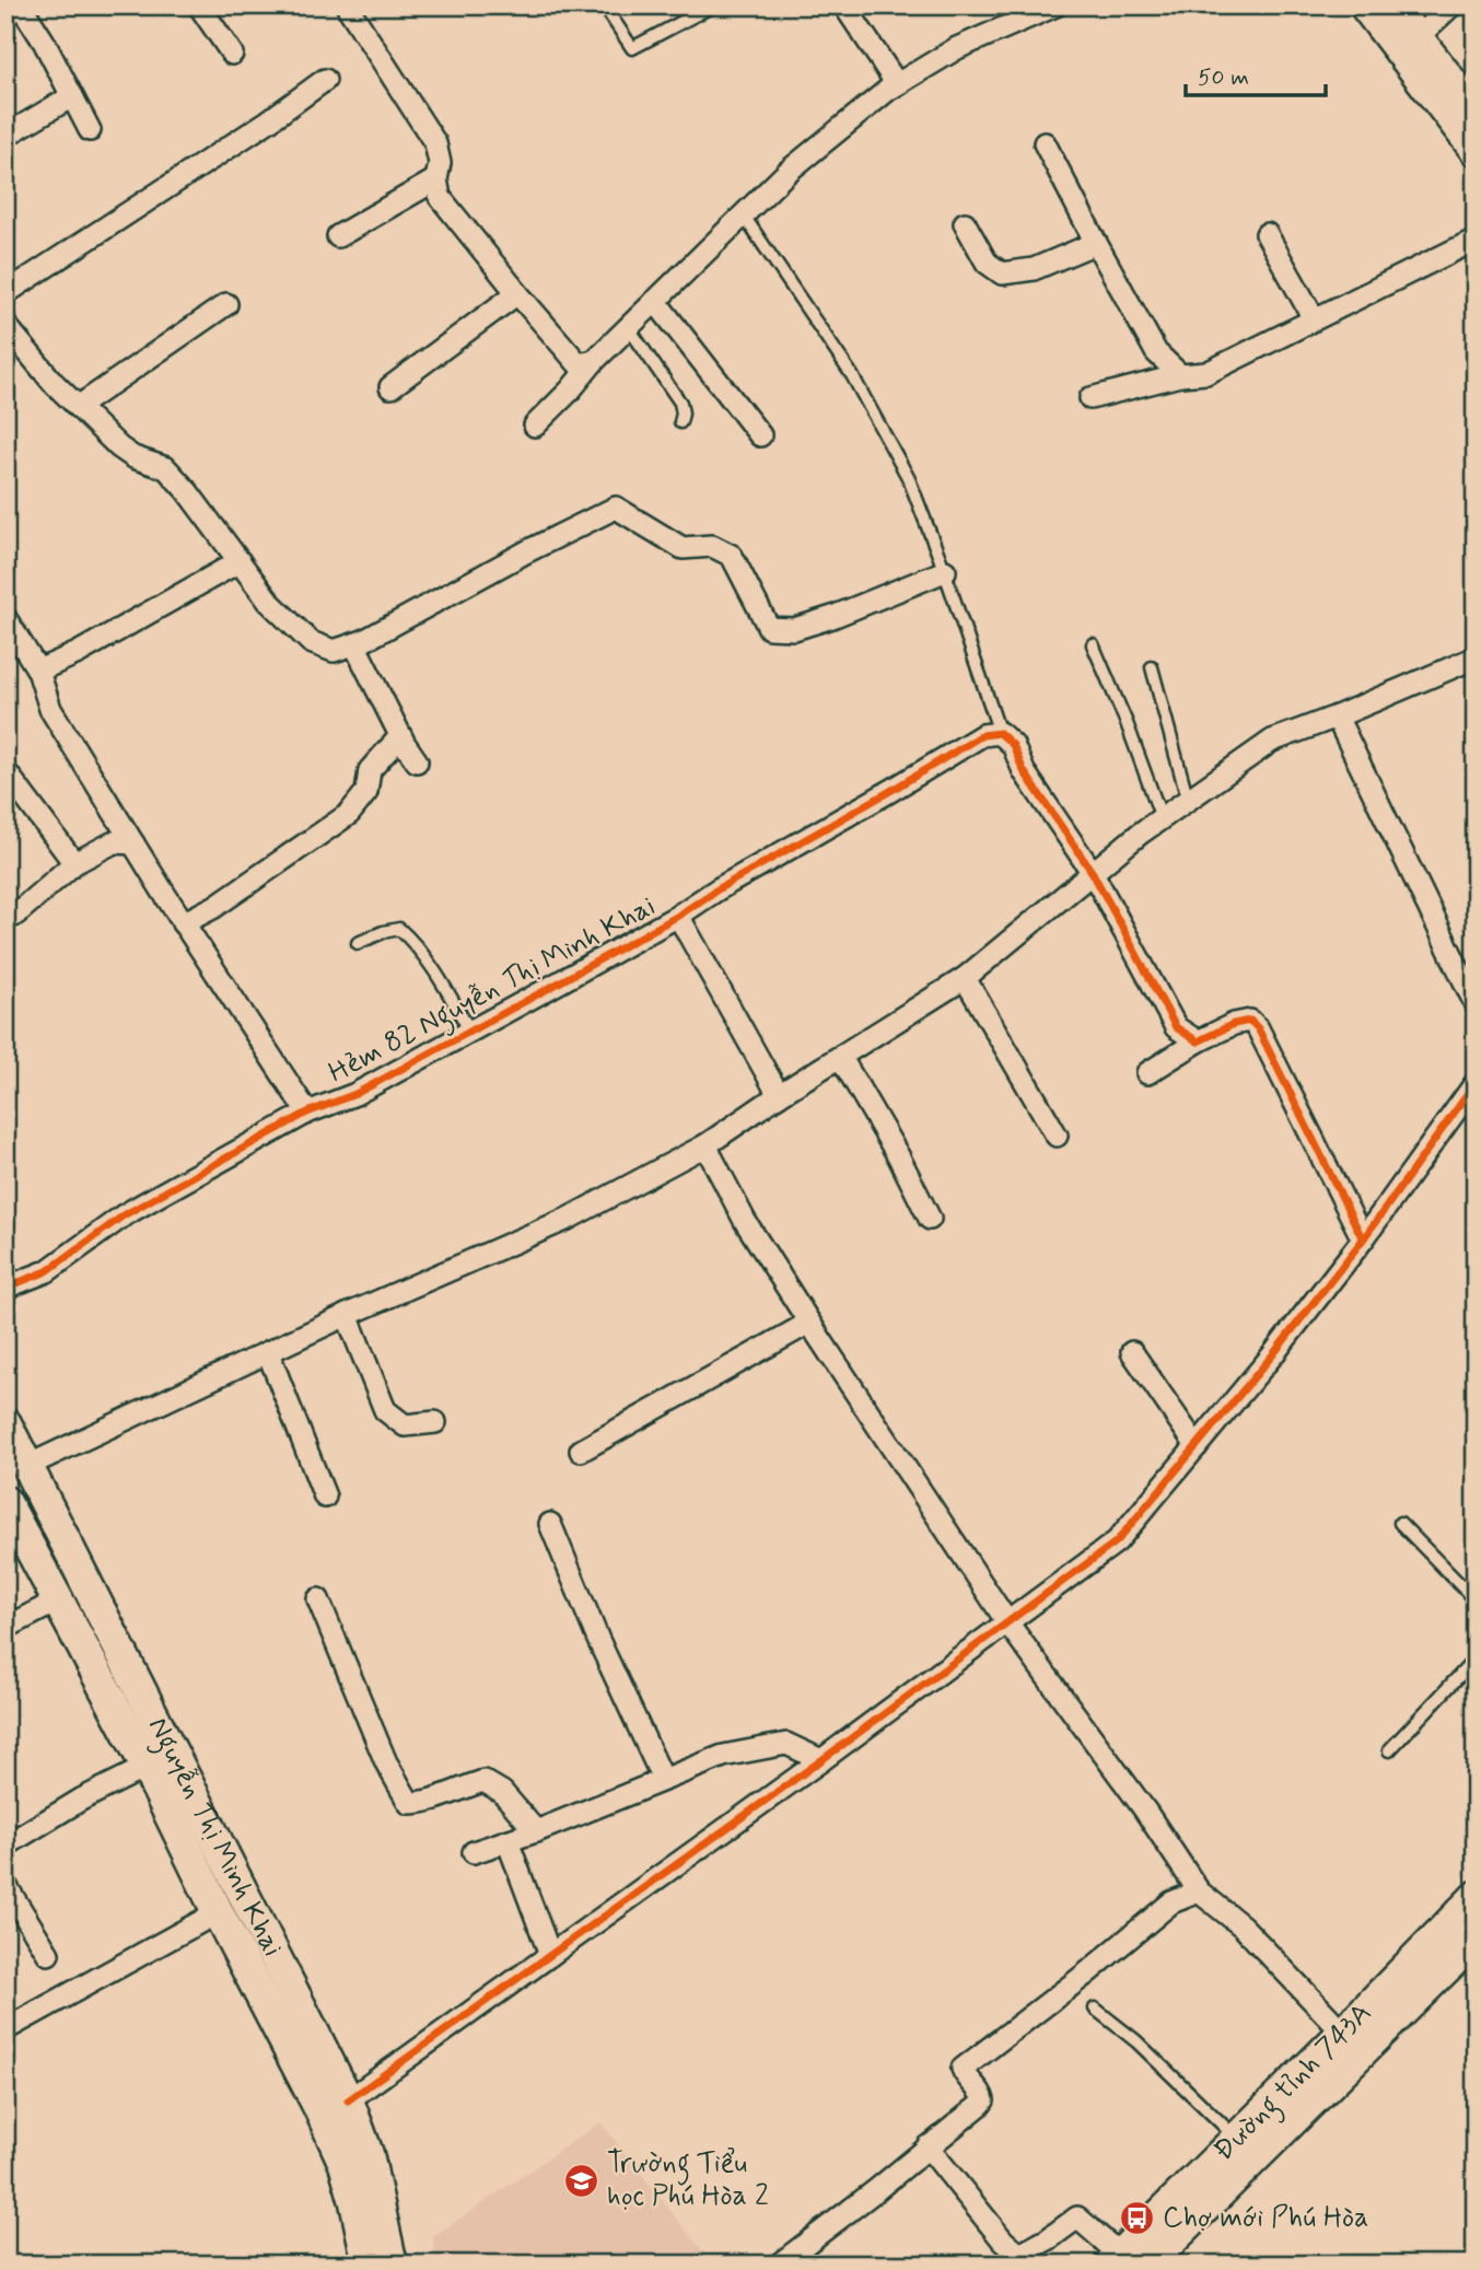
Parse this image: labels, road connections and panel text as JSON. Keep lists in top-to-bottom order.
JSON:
{
  "streets": {
    "main road": ["Nguyễn Thị Minh Khai", "Đường tỉnh 743A"],
    "street": ["Hẻm 82 Nguyễn Thị Minh Khai"]
  },
  "places": {
    "school or university": ["Trường Tiểu học Phú Hòa 2"],
    "bus stop": ["Chợ mới Phú Hòa"]
  },
  "scale_bar": "50 m"
}
